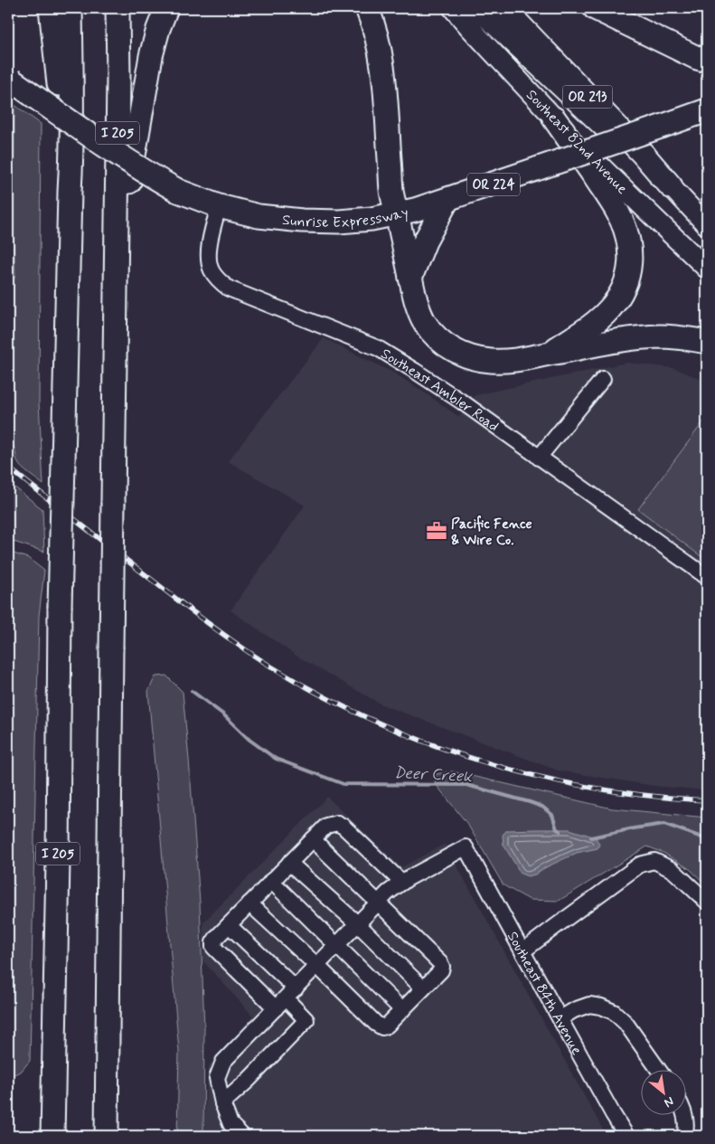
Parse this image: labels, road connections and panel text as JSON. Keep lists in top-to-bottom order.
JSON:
{
  "streets": {
    "highway": [
      "OR 213",
      "I 205",
      "OR 224",
      "Sunrise Expressway"
    ],
    "main road": ["Southeast 82nd Avenue"],
    "street": ["Southeast Ambler Road", "Southeast 84th Avenue"]
  },
  "crossings": [
    ["Sunrise Expressway", "Southeast Ambler Road"]
  ],
  "water": ["Deer Creek"],
  "places": {
    "office": ["Pacific Fence & Wire Co."]
  },
  "north": "bottom right"
}
